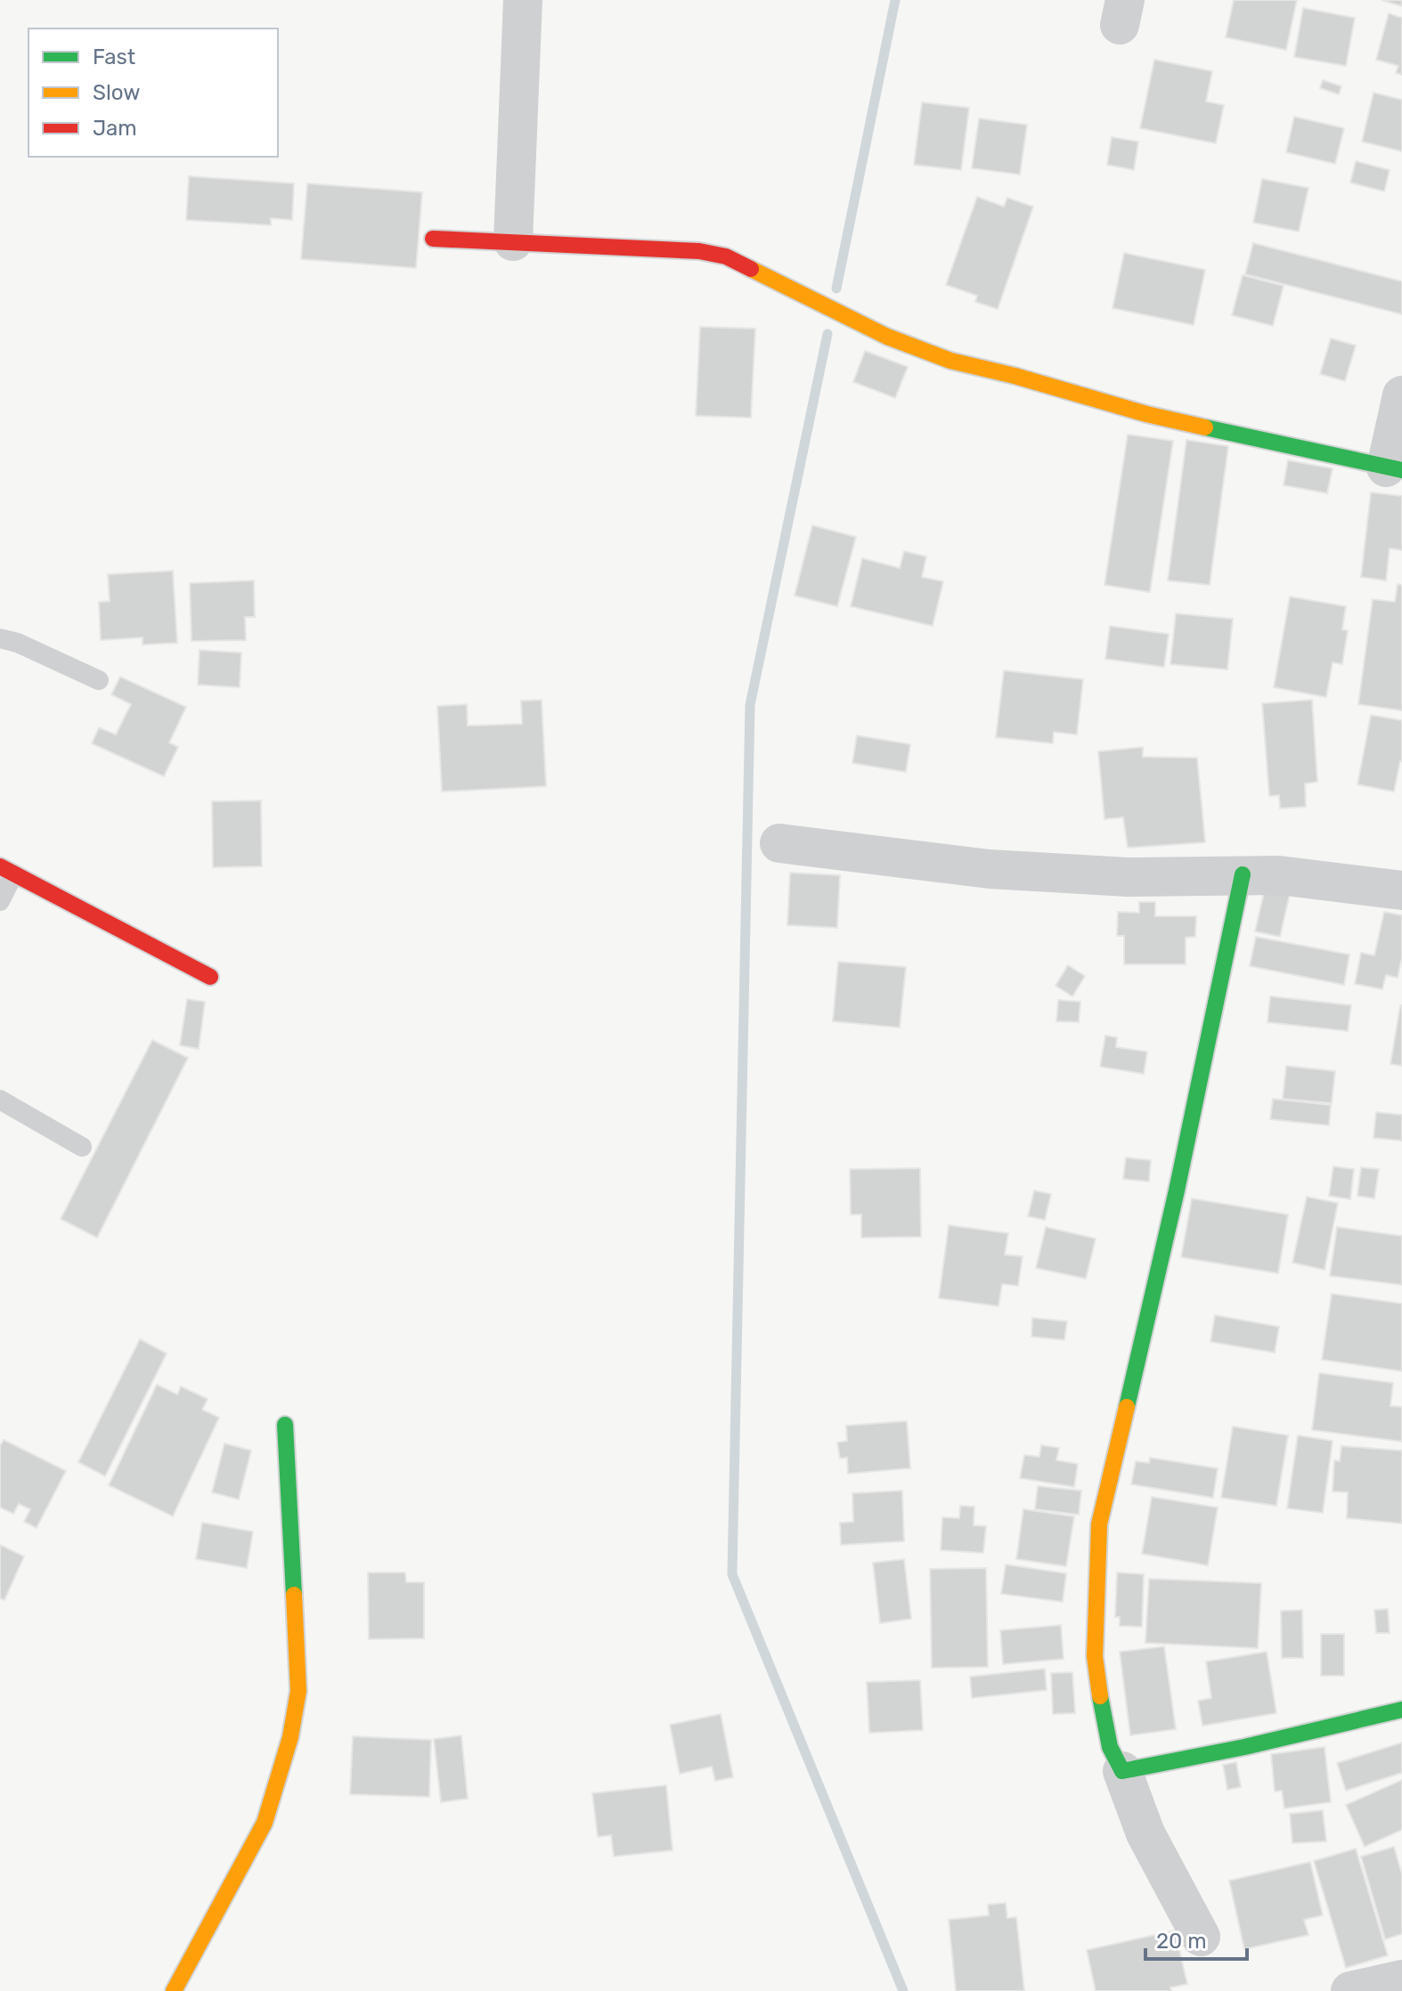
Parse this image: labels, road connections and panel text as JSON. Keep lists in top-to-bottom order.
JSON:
{
  "legend": ["Fast", "Slow", "Jam"],
  "scale_bar": "20 m"
}
